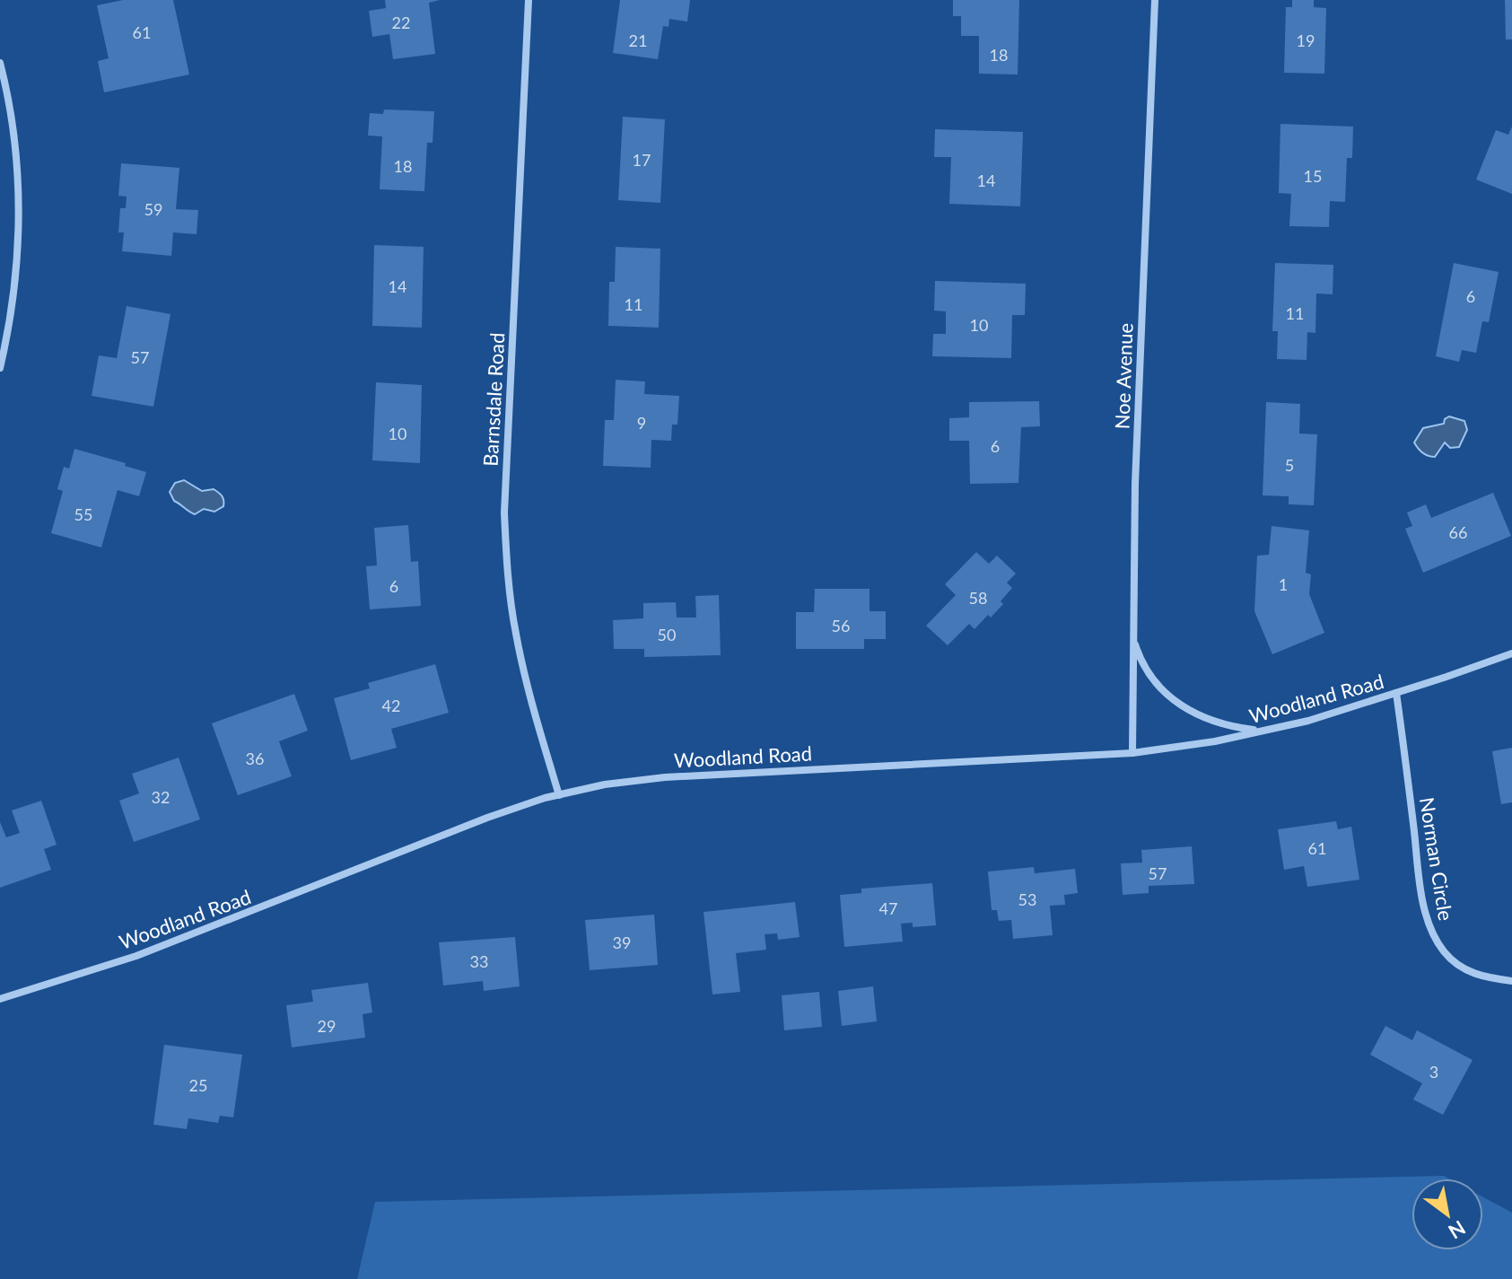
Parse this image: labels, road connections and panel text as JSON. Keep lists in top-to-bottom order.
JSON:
{
  "streets": {
    "street": [
      "Noe Avenue",
      "Barnsdale Road",
      "Woodland Road",
      "Norman Circle"
    ]
  },
  "crossings": [
    ["Noe Avenue", "Woodland Road"],
    ["Barnsdale Road", "Woodland Road"],
    ["Woodland Road", "Norman Circle"]
  ],
  "house_numbers": [
    "22",
    "61",
    "21",
    "19",
    "18",
    "17",
    "18",
    "15",
    "14",
    "59",
    "14",
    "6",
    "11",
    "11",
    "10",
    "57",
    "9",
    "10",
    "6",
    "5",
    "55",
    "66",
    "1",
    "6",
    "58",
    "56",
    "50",
    "42",
    "36",
    "32",
    "61",
    "57",
    "53",
    "47",
    "39",
    "33",
    "29",
    "3",
    "25"
  ],
  "north": "bottom right"
}
